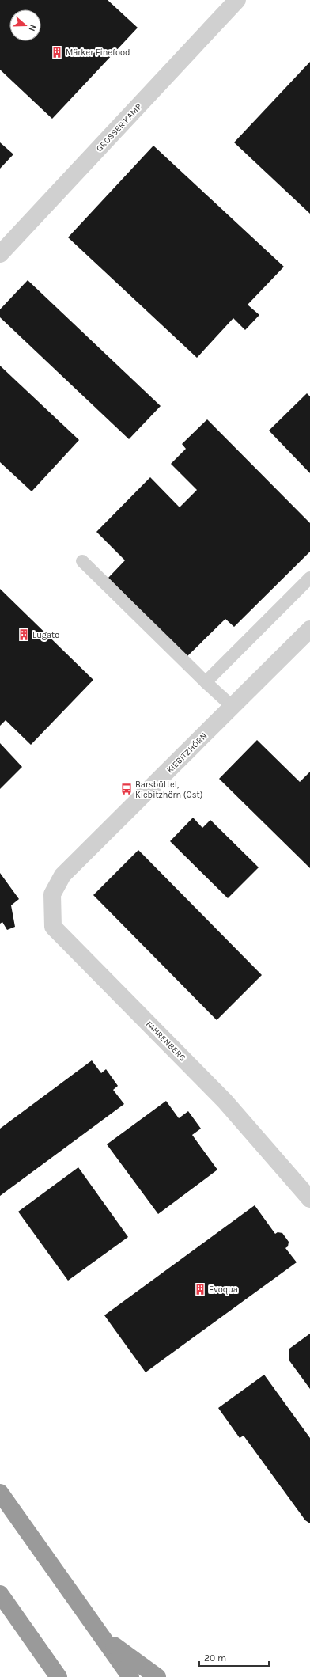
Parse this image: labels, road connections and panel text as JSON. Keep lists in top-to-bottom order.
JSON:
{
  "streets": {
    "street": ["GROSSER KAMP", "KIEBITZHÖRN", "FAHRENBERG"]
  },
  "crossings": [
    ["KIEBITZHÖRN", "FAHRENBERG"]
  ],
  "places": {
    "building": ["Märker Finefood", "Lugato", "Evoqua"],
    "bus stop": ["Barsbüttel, Kiebitzhörn (Ost)"]
  },
  "scale_bar": "20 m",
  "north": "right"
}
